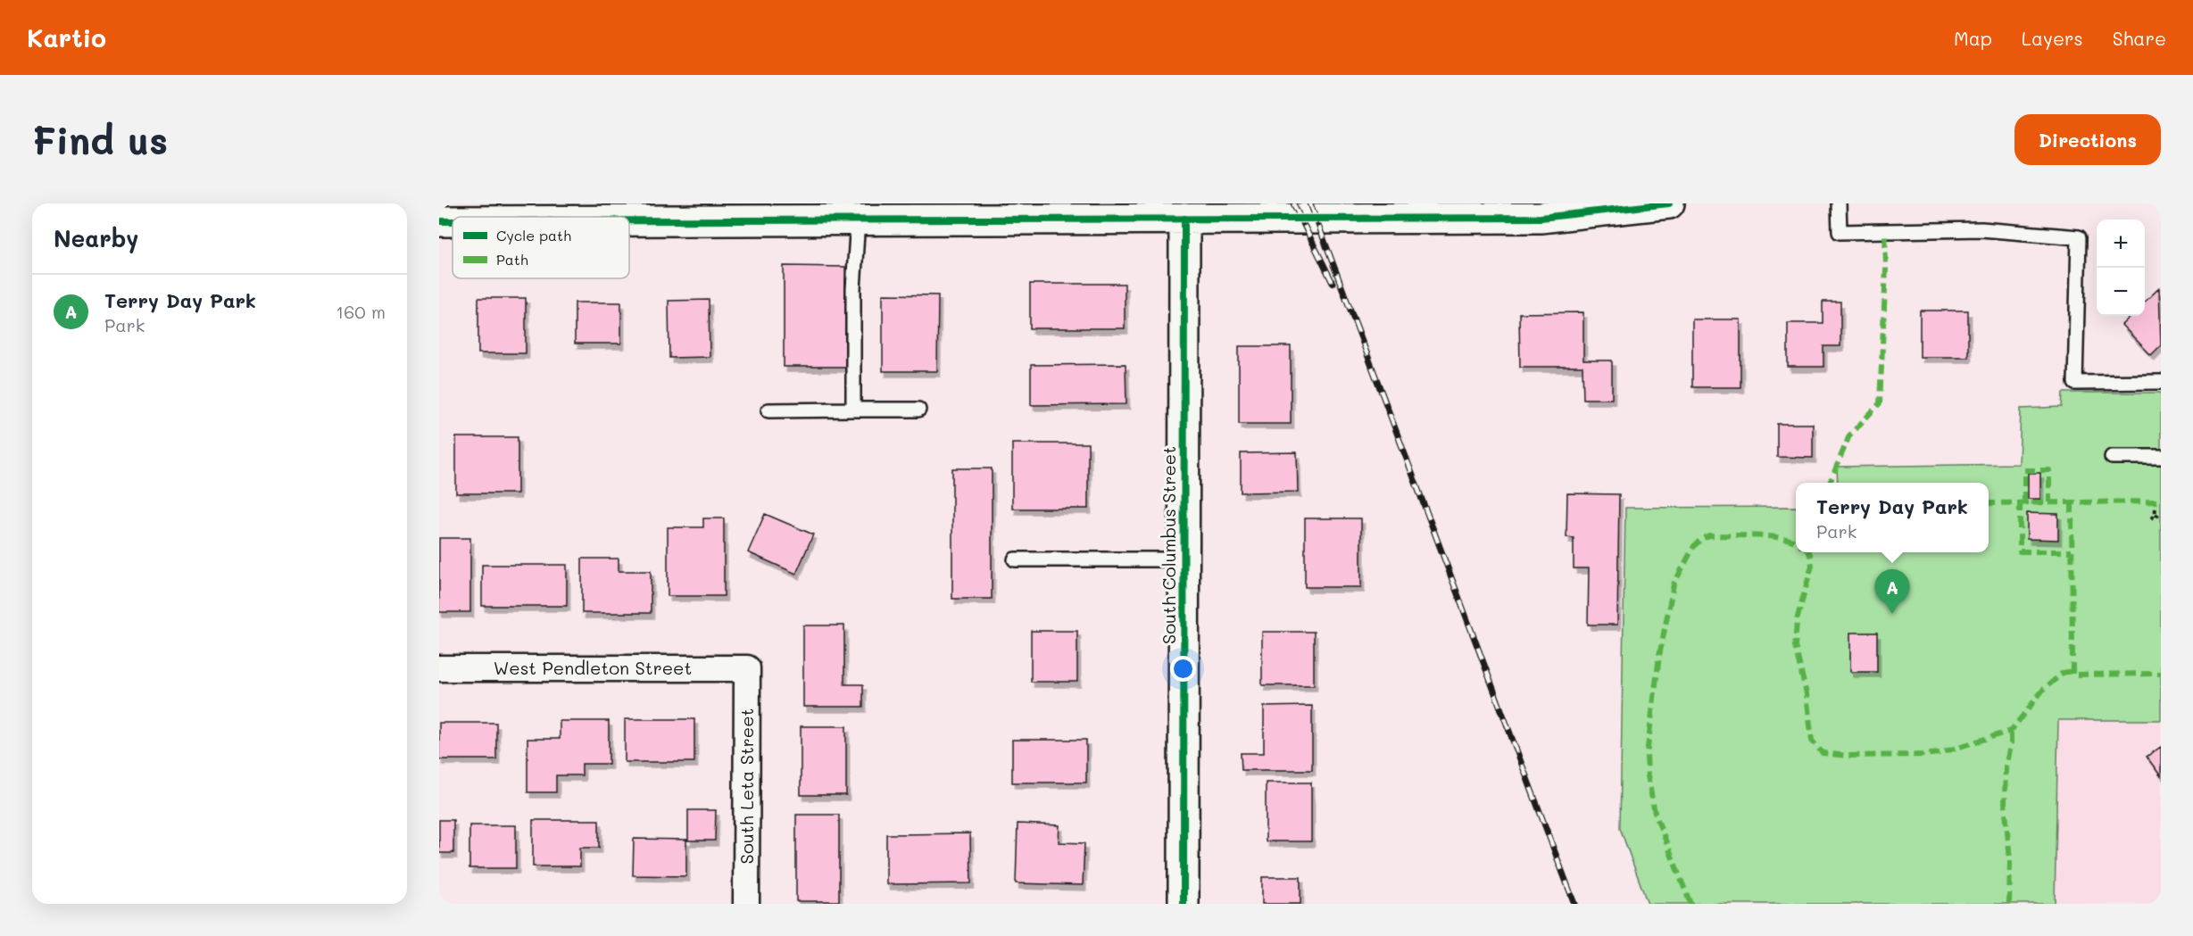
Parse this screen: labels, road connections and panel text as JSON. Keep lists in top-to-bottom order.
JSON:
{
  "streets": {
    "main road": ["South Columbus Street"],
    "street": ["West Pendleton Street", "South Leta Street"]
  },
  "crossings": [
    ["West Pendleton Street", "South Leta Street"]
  ],
  "legend": ["Cycle path", "Path"],
  "page": {
    "header": "Kartio",
    "nav": ["Map", "Layers", "Share"],
    "buttons": "Directions",
    "title": "Find us",
    "heading": "Nearby",
    "map_buttons": ["+", "−"],
    "list": [
      {
        "mark": "A",
        "name": "Terry Day Park",
        "note": "Park",
        "value": "160 m"
      }
    ],
    "popup": ["Terry Day Park", "Park"],
    "pins": "A"
  }
}
